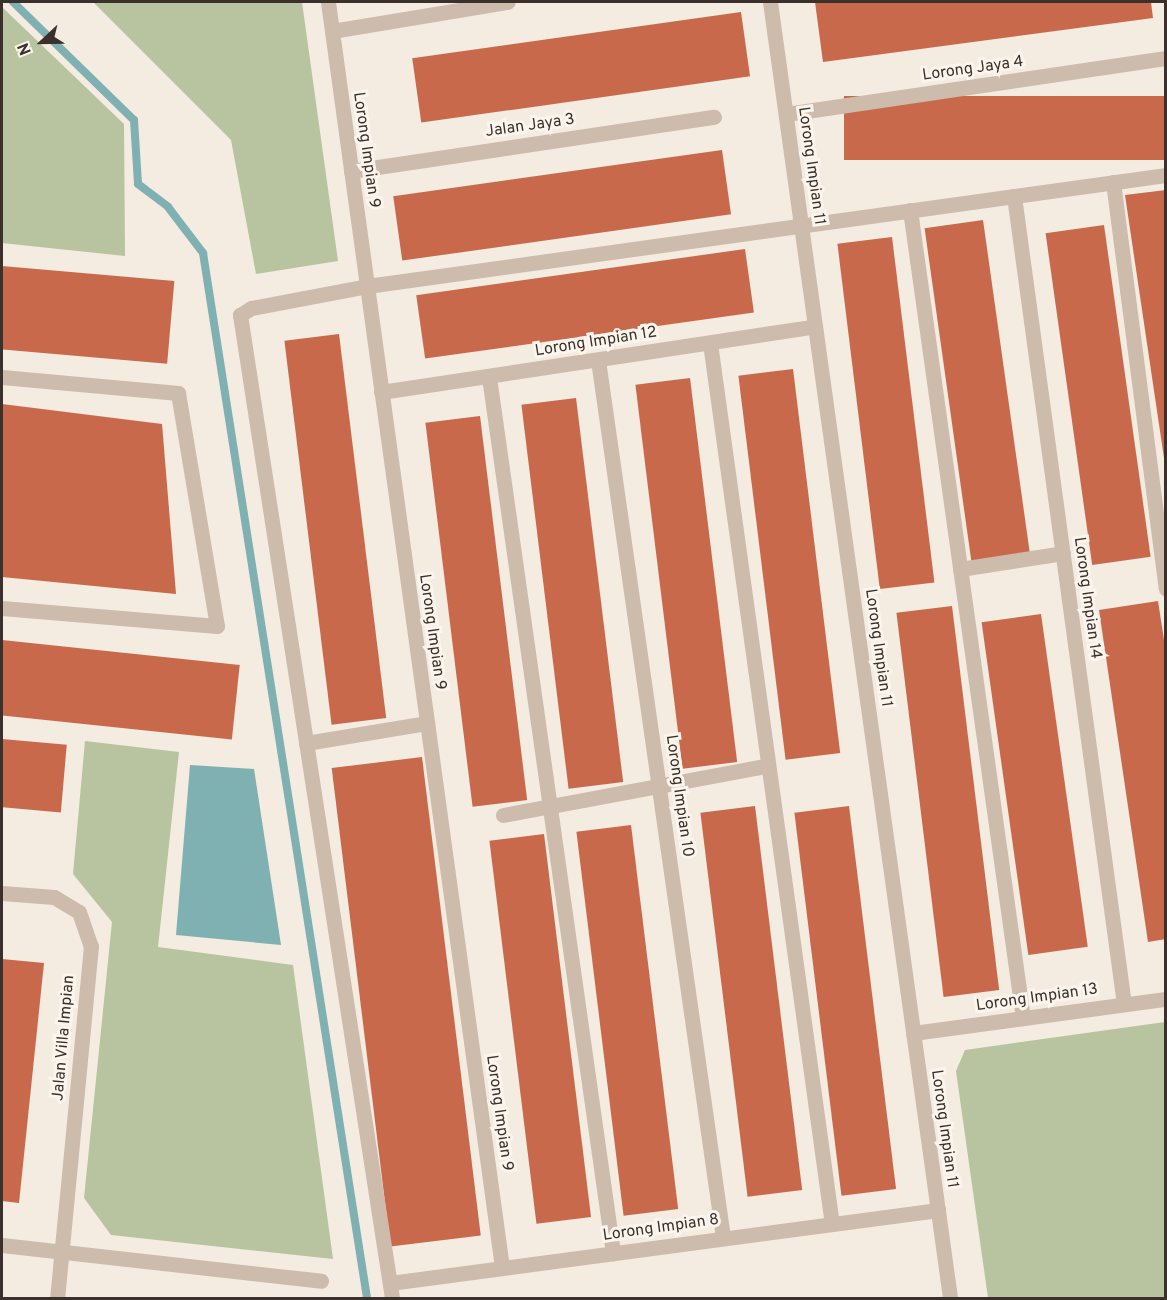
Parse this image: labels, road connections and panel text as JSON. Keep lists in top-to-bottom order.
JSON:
{
  "streets": {
    "street": [
      "Lorong Jaya 4",
      "Jalan Jaya 3",
      "Lorong Impian 9",
      "Lorong Impian 11",
      "Lorong Impian 12",
      "Lorong Impian 14",
      "Lorong Impian 10",
      "Lorong Impian 13",
      "Jalan Villa Impian",
      "Lorong Impian 8"
    ]
  },
  "crossings": [
    ["Lorong Jaya 4", "Lorong Impian 11"],
    ["Jalan Jaya 3", "Lorong Impian 9"],
    ["Lorong Impian 9", "Lorong Impian 12"],
    ["Lorong Impian 9", "Lorong Impian 8"],
    ["Lorong Impian 11", "Lorong Impian 12"],
    ["Lorong Impian 11", "Lorong Impian 13"],
    ["Lorong Impian 11", "Lorong Impian 8"],
    ["Lorong Impian 12", "Lorong Impian 10"],
    ["Lorong Impian 14", "Lorong Impian 13"],
    ["Lorong Impian 10", "Lorong Impian 8"]
  ],
  "north": "left"
}
